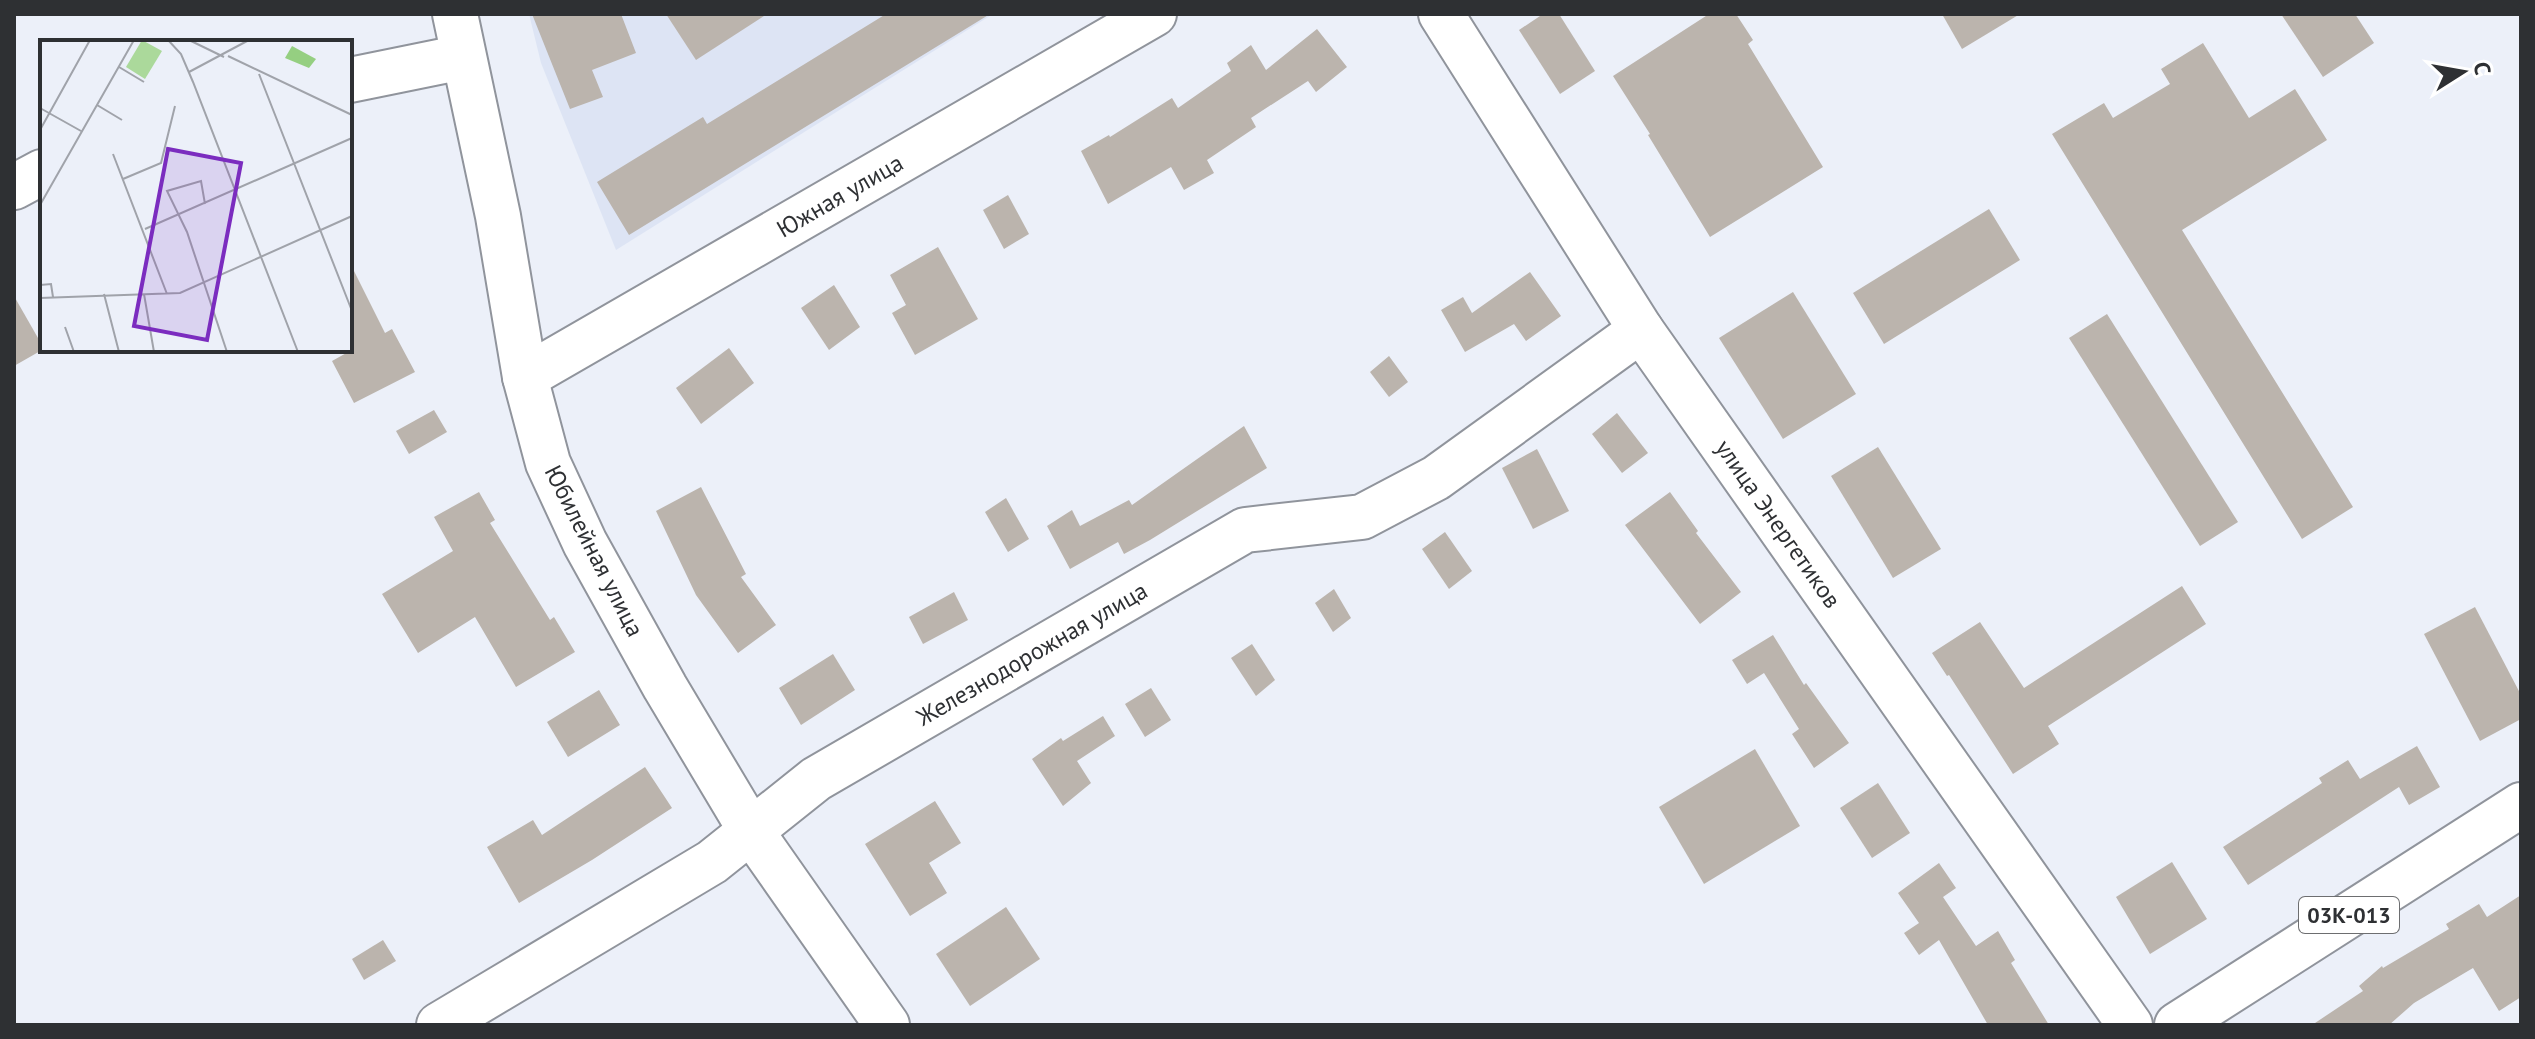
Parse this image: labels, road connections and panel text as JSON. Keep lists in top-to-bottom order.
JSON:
{
  "streets": {
    "street": [
      "Южная улица",
      "улица Энергетиков",
      "Юбилейная улица",
      "Железнодорожная улица",
      "03К-013"
    ]
  },
  "crossings": [
    ["Южная улица", "Юбилейная улица"],
    ["улица Энергетиков", "Железнодорожная улица"],
    ["Юбилейная улица", "Железнодорожная улица"]
  ],
  "north": "right"
}
